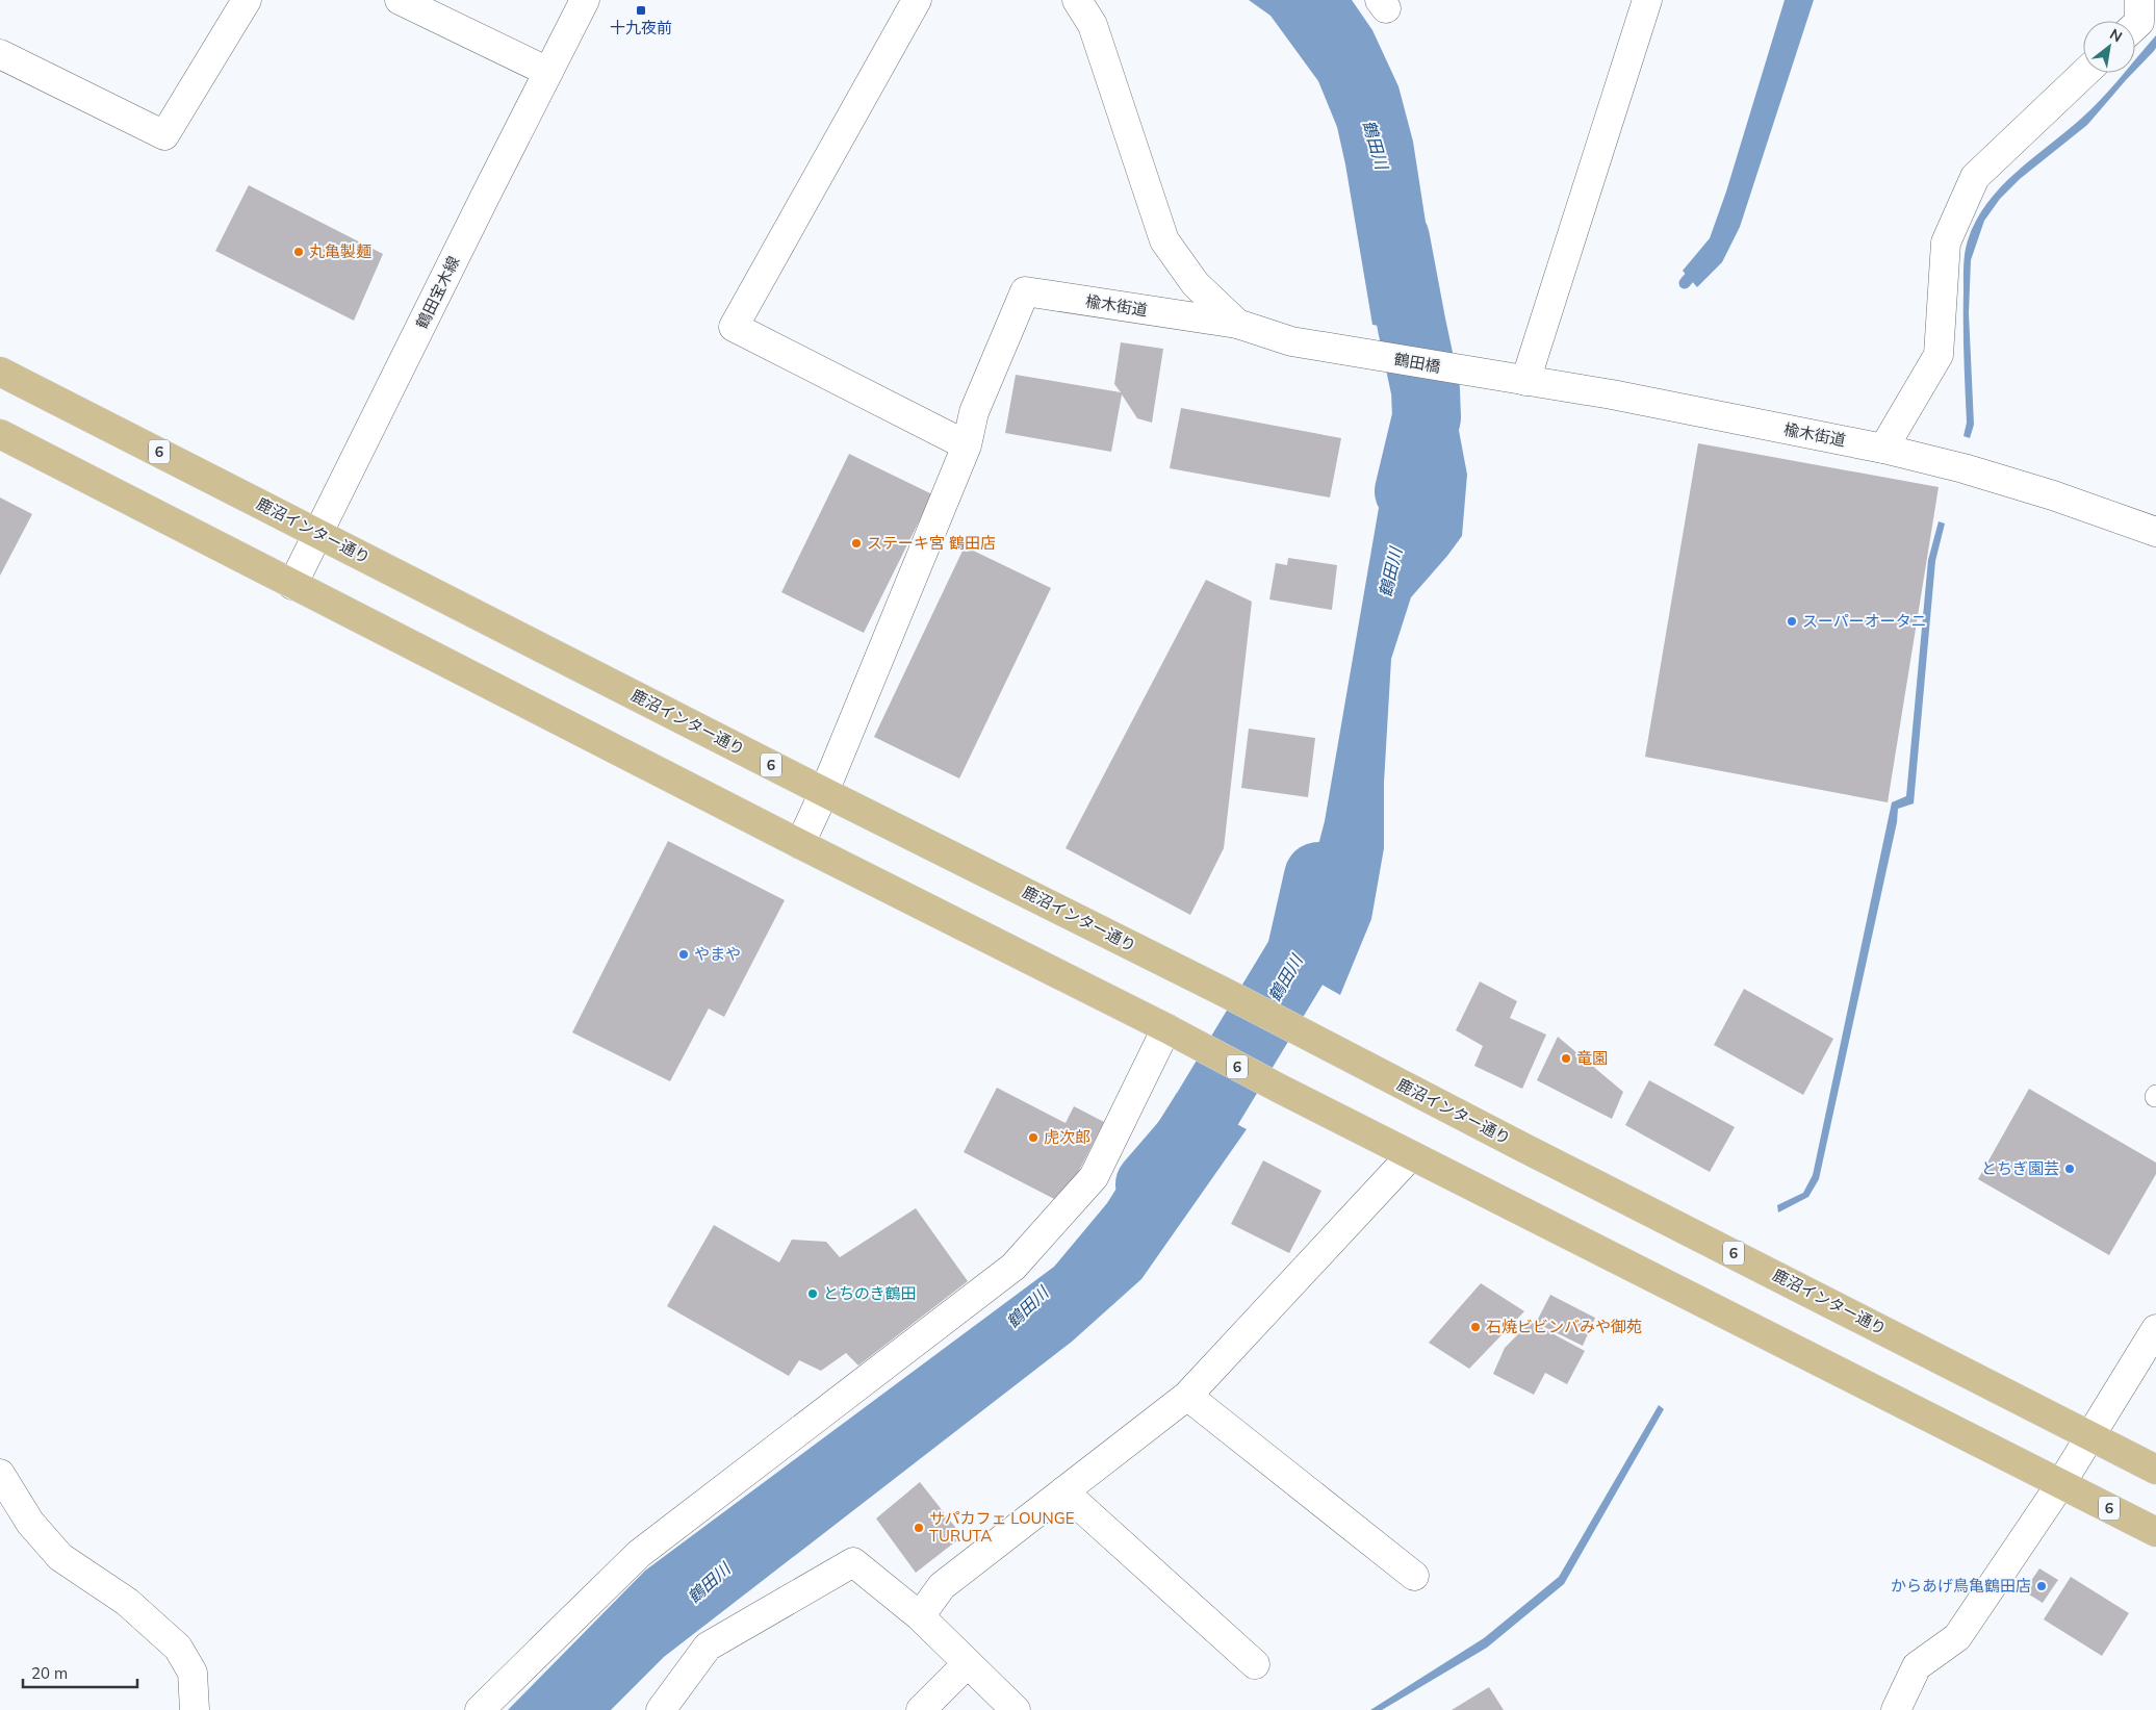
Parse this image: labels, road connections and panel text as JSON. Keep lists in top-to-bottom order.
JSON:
{
  "streets": {
    "main road": ["6", "鹿沼インター通り"],
    "street": ["鶴田宝木線", "楡木街道", "鶴田橋"]
  },
  "crossings": [
    ["鶴田宝木線", "6"],
    ["鶴田宝木線", "鹿沼インター通り"],
    ["楡木街道", "鶴田橋"]
  ],
  "water": ["鶴田川"],
  "places": {
    "transit": ["十九夜前"],
    "other": [
      "丸亀製麺",
      "ステーキ宮 鶴田店",
      "スーパーオータニ",
      "やまや",
      "竜園",
      "虎次郎",
      "とちぎ園芸",
      "とちのき鶴田",
      "石焼ビビンバみや御苑",
      "サパカフェ LOUNGE TURUTA",
      "からあげ鳥亀鶴田店"
    ]
  },
  "scale_bar": "20 m",
  "north": "top right"
}
